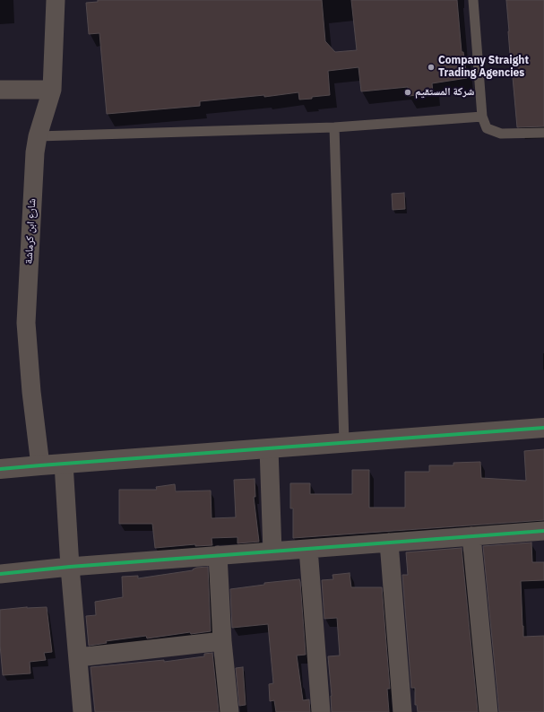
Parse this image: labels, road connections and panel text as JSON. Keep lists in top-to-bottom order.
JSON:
{
  "streets": {
    "street": ["شارع ابن كرماشة"]
  },
  "places": ["Company Straight Trading Agencies", "شركة المستقيم"]
}
